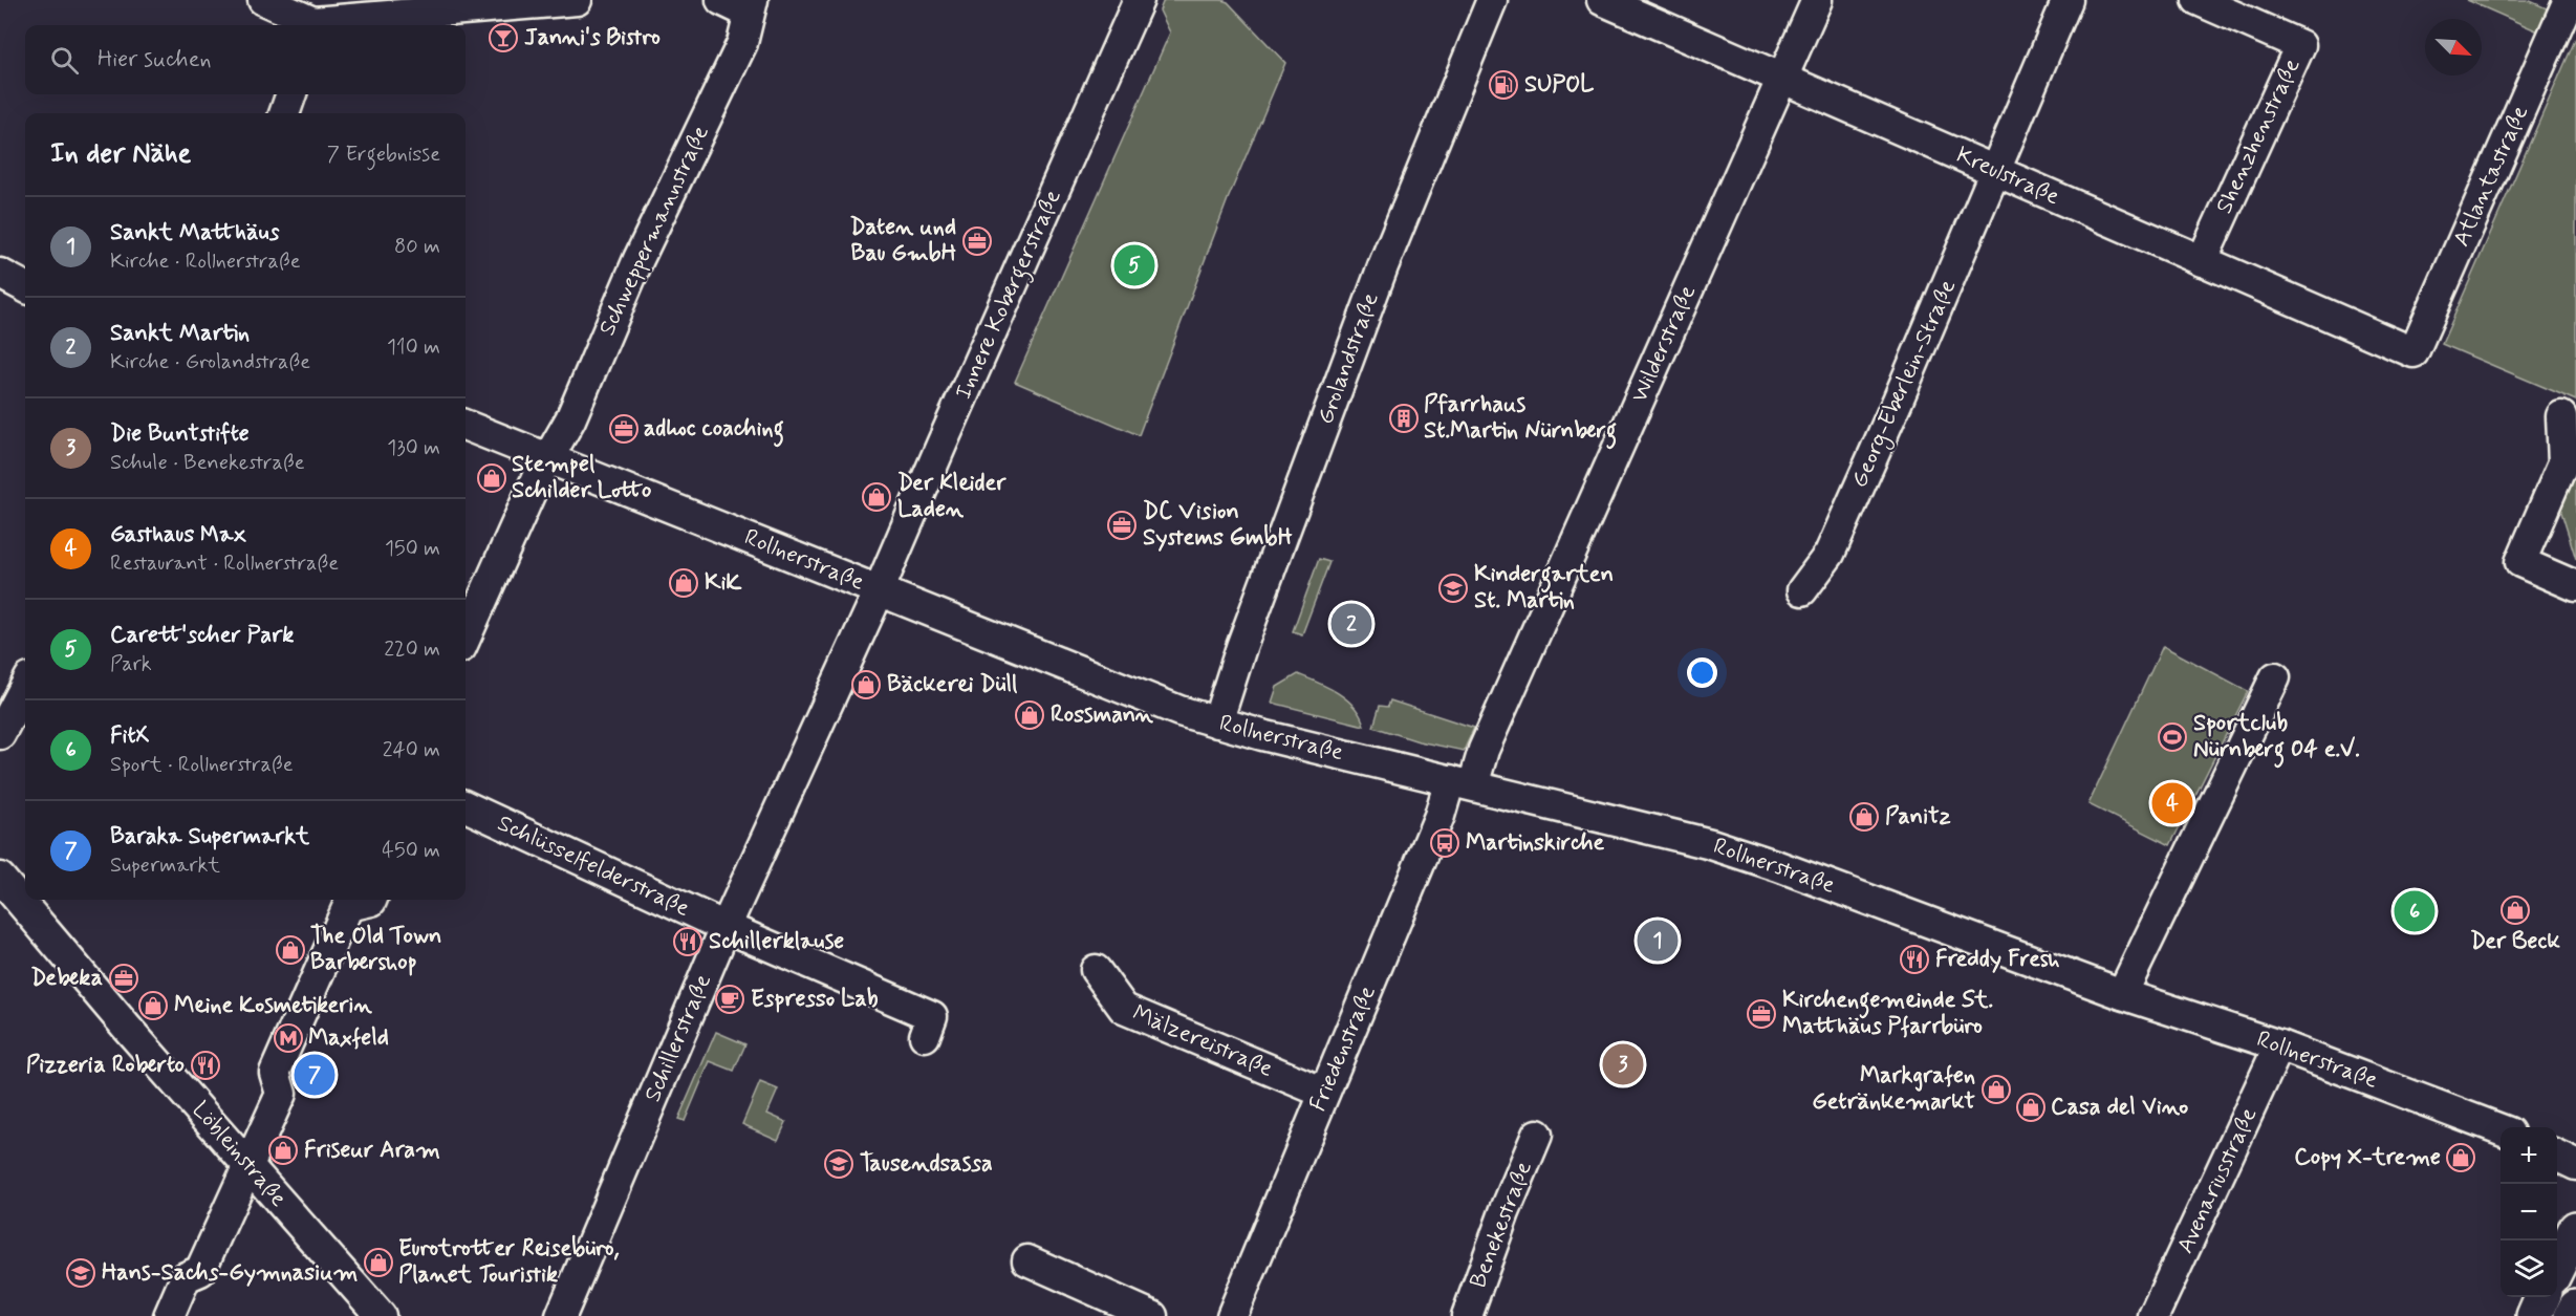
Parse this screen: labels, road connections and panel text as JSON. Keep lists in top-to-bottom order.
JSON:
{
  "streets": {
    "street": [
      "Shenzhenstraße",
      "Kreulstraße",
      "Atlantastraße",
      "Schweppermannstraße",
      "Innere Kobergerstraße",
      "Wilderstraße",
      "Grolandstraße",
      "Georg-Eberlein-Straße",
      "Rollnerstraße",
      "Schlüsselfelderstraße",
      "Schillerstraße",
      "Mälzereistraße",
      "Friedenstraße",
      "Löbleinstraße",
      "Avenariusstraße",
      "Benekestraße"
    ]
  },
  "crossings": [
    ["Shenzhenstraße", "Kreulstraße"],
    ["Kreulstraße", "Atlantastraße"],
    ["Kreulstraße", "Wilderstraße"],
    ["Kreulstraße", "Georg-Eberlein-Straße"],
    ["Schweppermannstraße", "Rollnerstraße"],
    ["Innere Kobergerstraße", "Rollnerstraße"],
    ["Innere Kobergerstraße", "Schillerstraße"],
    ["Wilderstraße", "Rollnerstraße"],
    ["Wilderstraße", "Friedenstraße"],
    ["Grolandstraße", "Rollnerstraße"],
    ["Rollnerstraße", "Schillerstraße"],
    ["Rollnerstraße", "Friedenstraße"],
    ["Rollnerstraße", "Avenariusstraße"],
    ["Schlüsselfelderstraße", "Schillerstraße"],
    ["Mälzereistraße", "Friedenstraße"]
  ],
  "places": {
    "bar": ["Janni's Bistro"],
    "fuel station": ["SUPOL"],
    "office": [
      "Daten und Bau GmbH",
      "adhoc coaching",
      "DC Vision Systems GmbH",
      "Debeka",
      "Kirchengemeinde St. Matthäus Pfarrbüro"
    ],
    "building": ["Pfarrhaus St.Martin Nürnberg"],
    "shop": [
      "Stempel Schilder Lotto",
      "Der Kleider Laden",
      "KiK",
      "Bäckerei Düll",
      "Rossmann",
      "Panitz",
      "Der Beck",
      "The Old Town Barbershop",
      "Meine Kosmetikerin",
      "Markgrafen Getränkemarkt",
      "Casa del Vino",
      "Friseur Aram",
      "Copy X-treme",
      "Eurotrotter Reisebüro, Planet Touristik"
    ],
    "school or university": ["Kindergarten St. Martin", "Tausendsassa", "Hans-Sachs-Gymnasium"],
    "sports": ["Sportclub Nürnberg 04 e.V."],
    "bus stop": ["Martinskirche"],
    "restaurant": ["Schillerklause", "Freddy Fresh", "Pizzeria Roberto"],
    "cafe": ["Espresso Lab"],
    "metro station": ["Maxfeld"]
  },
  "north": "bottom right",
  "page": {
    "search": "Hier suchen",
    "heading": ["In der Nähe", "7 Ergebnisse"],
    "list": [
      {
        "mark": "1",
        "name": "Sankt Matthäus",
        "note": "Kirche · Rollnerstraße",
        "value": "80 m"
      },
      {
        "mark": "2",
        "name": "Sankt Martin",
        "note": "Kirche · Grolandstraße",
        "value": "110 m"
      },
      {
        "mark": "3",
        "name": "Die Buntstifte",
        "note": "Schule · Benekestraße",
        "value": "130 m"
      },
      {
        "mark": "4",
        "name": "Gasthaus Max",
        "note": "Restaurant · Rollnerstraße",
        "value": "150 m"
      },
      {
        "mark": "5",
        "name": "Carett'scher Park",
        "note": "Park",
        "value": "220 m"
      },
      {
        "mark": "6",
        "name": "FitX",
        "note": "Sport · Rollnerstraße",
        "value": "240 m"
      },
      {
        "mark": "7",
        "name": "Baraka Supermarkt",
        "note": "Supermarkt",
        "value": "450 m"
      }
    ],
    "pins": [
      "5",
      "2",
      "4",
      "6",
      "1",
      "3",
      "7"
    ],
    "map_buttons": ["+", "−"]
  }
}
